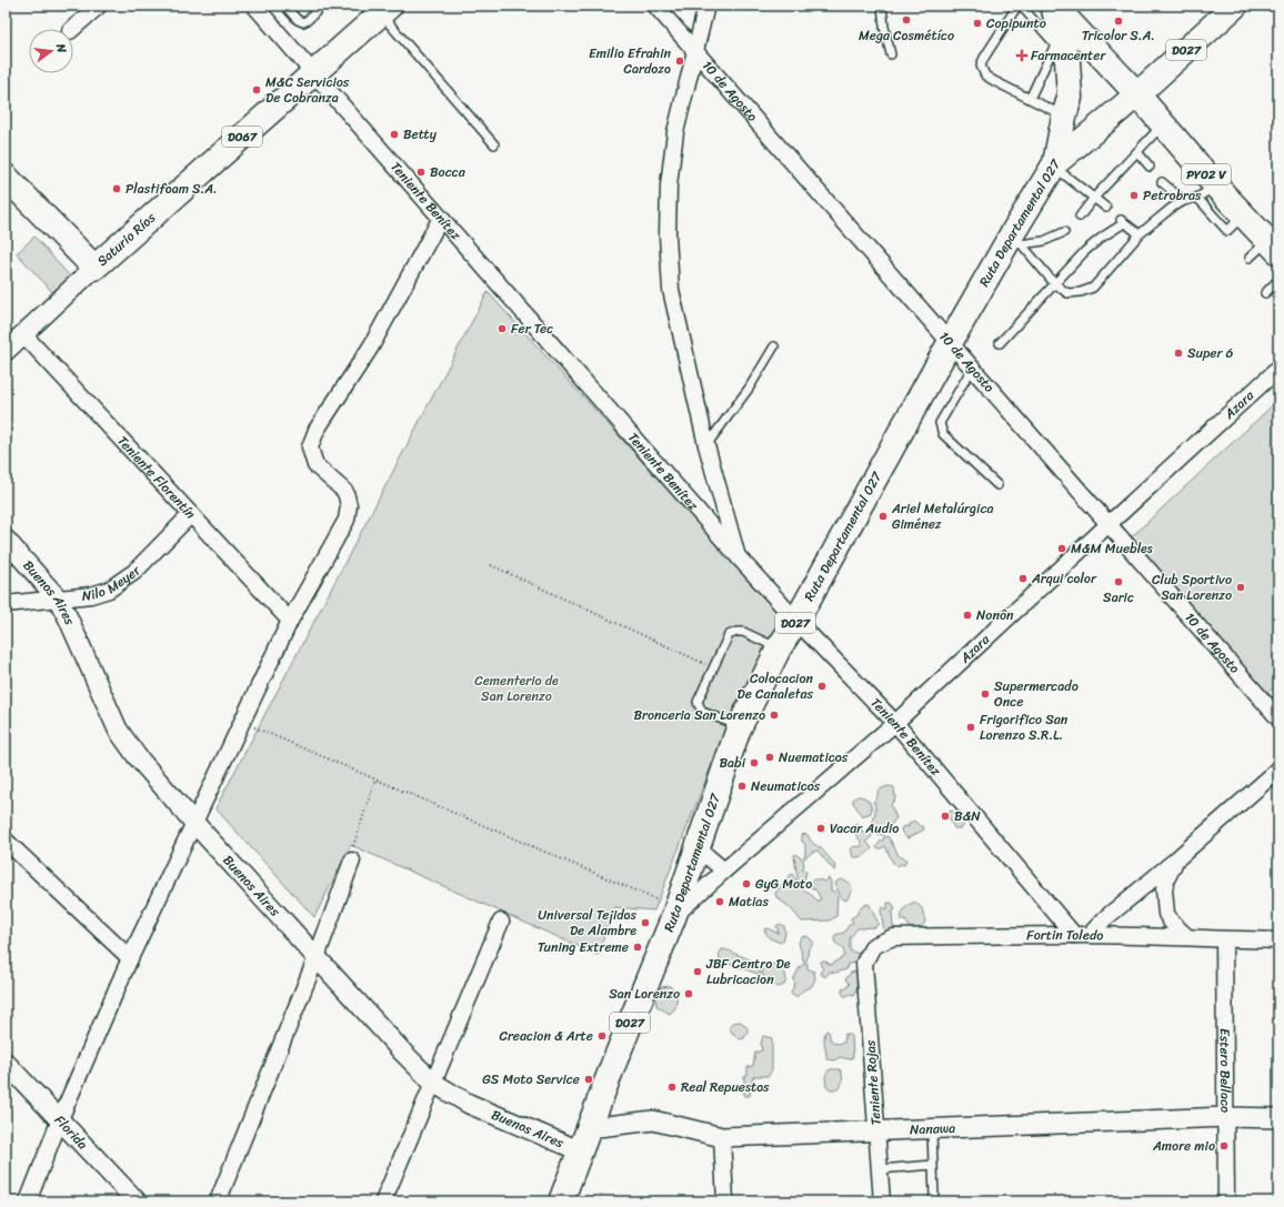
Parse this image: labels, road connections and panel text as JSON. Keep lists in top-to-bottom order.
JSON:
{
  "streets": {
    "main road": [
      "D027",
      "D067",
      "PY02 V",
      "Ruta Departamental 027",
      "Saturio Ríos"
    ],
    "street": [
      "10 de Agosto",
      "Teniente Benítez",
      "Azara",
      "Teniente Florentín",
      "Nilo Meyer",
      "Buenos Aires",
      "Fortin Toledo",
      "Estero Bellaco",
      "Teniente Rojas",
      "Nanawa",
      "Florida"
    ]
  },
  "crossings": [
    ["D027", "PY02 V"],
    ["D027", "Ruta Departamental 027"],
    ["10 de Agosto", "Ruta Departamental 027"],
    ["10 de Agosto", "Azara"],
    ["PY02 V", "Ruta Departamental 027"],
    ["Teniente Benítez", "Ruta Departamental 027"],
    ["Teniente Benítez", "Saturio Ríos"],
    ["Teniente Benítez", "Azara"],
    ["Teniente Benítez", "Fortin Toledo"],
    ["Ruta Departamental 027", "Azara"],
    ["Ruta Departamental 027", "Buenos Aires"],
    ["Ruta Departamental 027", "Nanawa"],
    ["Saturio Ríos", "Teniente Florentín"],
    ["Teniente Florentín", "Nilo Meyer"],
    ["Nilo Meyer", "Buenos Aires"],
    ["Fortin Toledo", "Estero Bellaco"],
    ["Fortin Toledo", "Teniente Rojas"],
    ["Estero Bellaco", "Nanawa"],
    ["Teniente Rojas", "Nanawa"]
  ],
  "parks": ["Cementerio de San Lorenzo"],
  "places": {
    "other": [
      "Mega Cosmétíco",
      "Tricolor S.A.",
      "Copipunto",
      "Emilio Efrahin Cardozo",
      "M&C Servicios De Cobranza",
      "Betty",
      "Bocca",
      "Plastifoam S.A.",
      "Petrobras",
      "Fer Tec",
      "Super 6",
      "Ariel Metalúrgica Giménez",
      "M&M Muebles",
      "Arqui color",
      "Saric",
      "Club Sportivo San Lorenzo",
      "Nonôn",
      "Colocacion De Canaletas",
      "Supermercado Once",
      "Bronceria San Lorenzo",
      "Frigorifico San Lorenzo S.R.L.",
      "Nuematicos",
      "Babi",
      "Neumaticos",
      "B&N",
      "Vacar Audio",
      "GyG Moto",
      "Matias",
      "Universal Tejidos De Alambre",
      "Tuning Extreme",
      "JBF Centro De Lubricacion",
      "San Lorenzo",
      "Creacion & Arte",
      "GS Moto Service",
      "Real Repuestos",
      "Amore mio"
    ],
    "health": ["Farmacenter"]
  },
  "north": "right"
}
